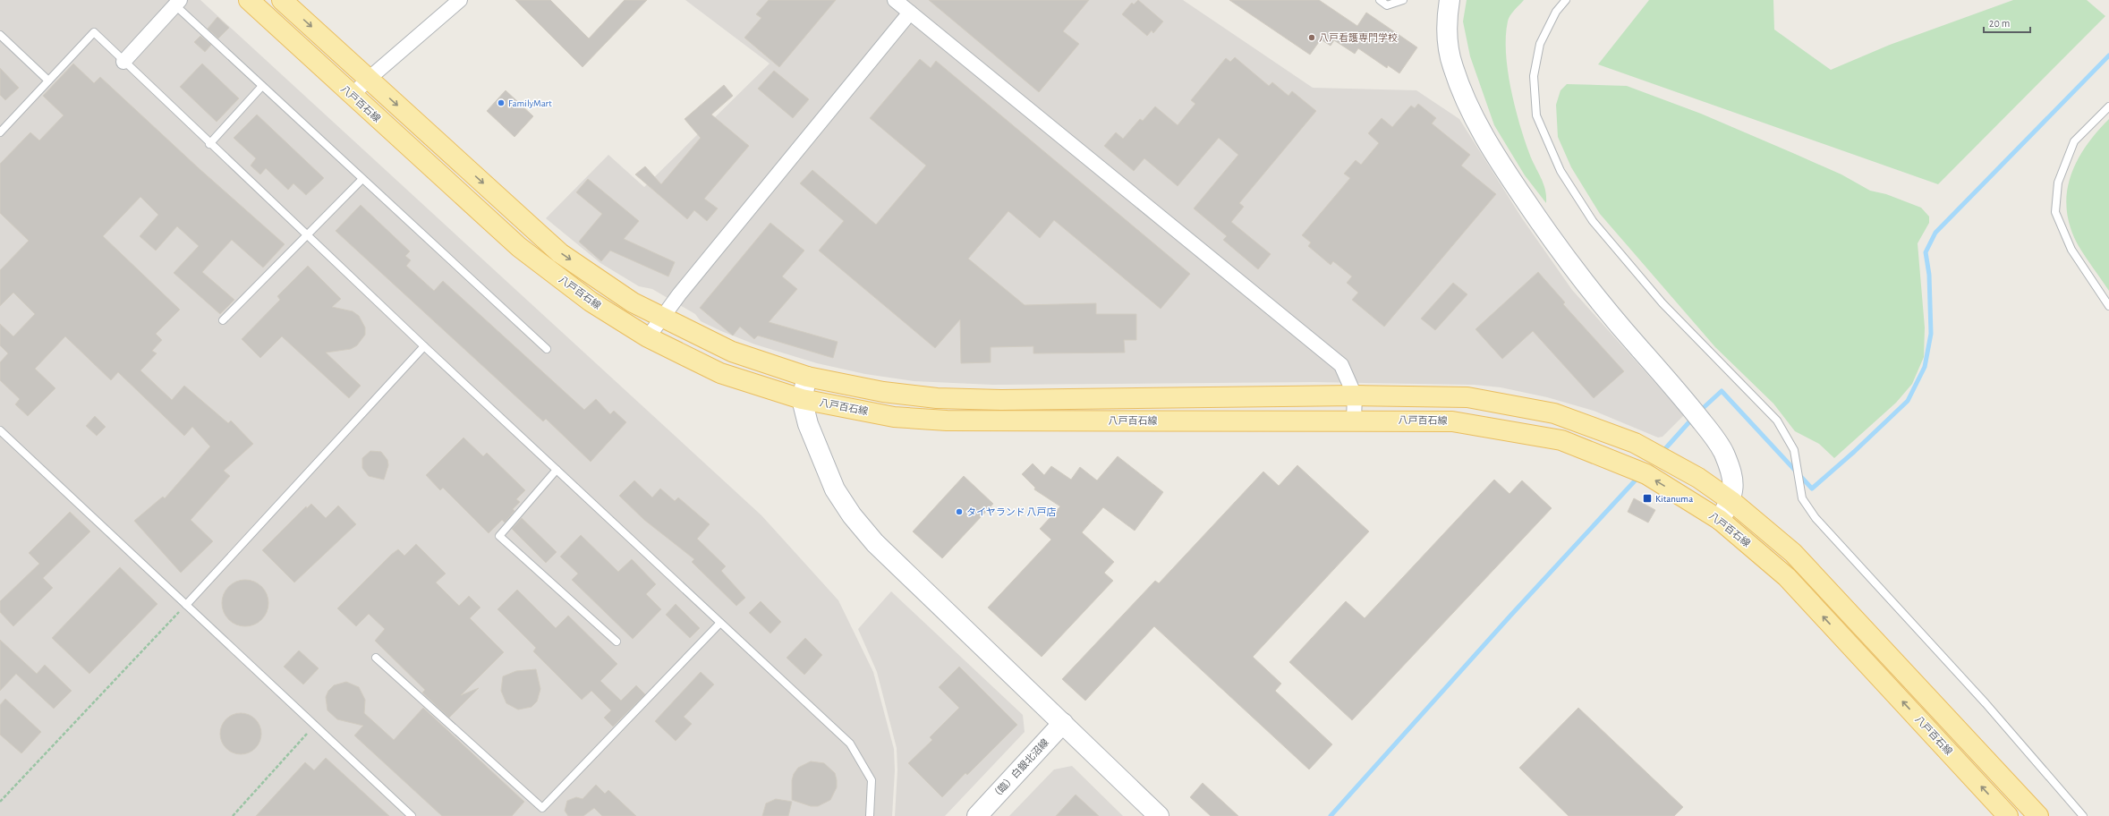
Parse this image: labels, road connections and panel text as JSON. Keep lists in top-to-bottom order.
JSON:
{
  "streets": {
    "main road": ["八戸百石線"],
    "street": ["（臨）白銀北沼線"]
  },
  "places": {
    "other": ["八戸看護専門学校", "FamilyMart", "タイヤランド 八戸店"],
    "transit": ["Kitanuma"]
  },
  "scale_bar": "20 m"
}
